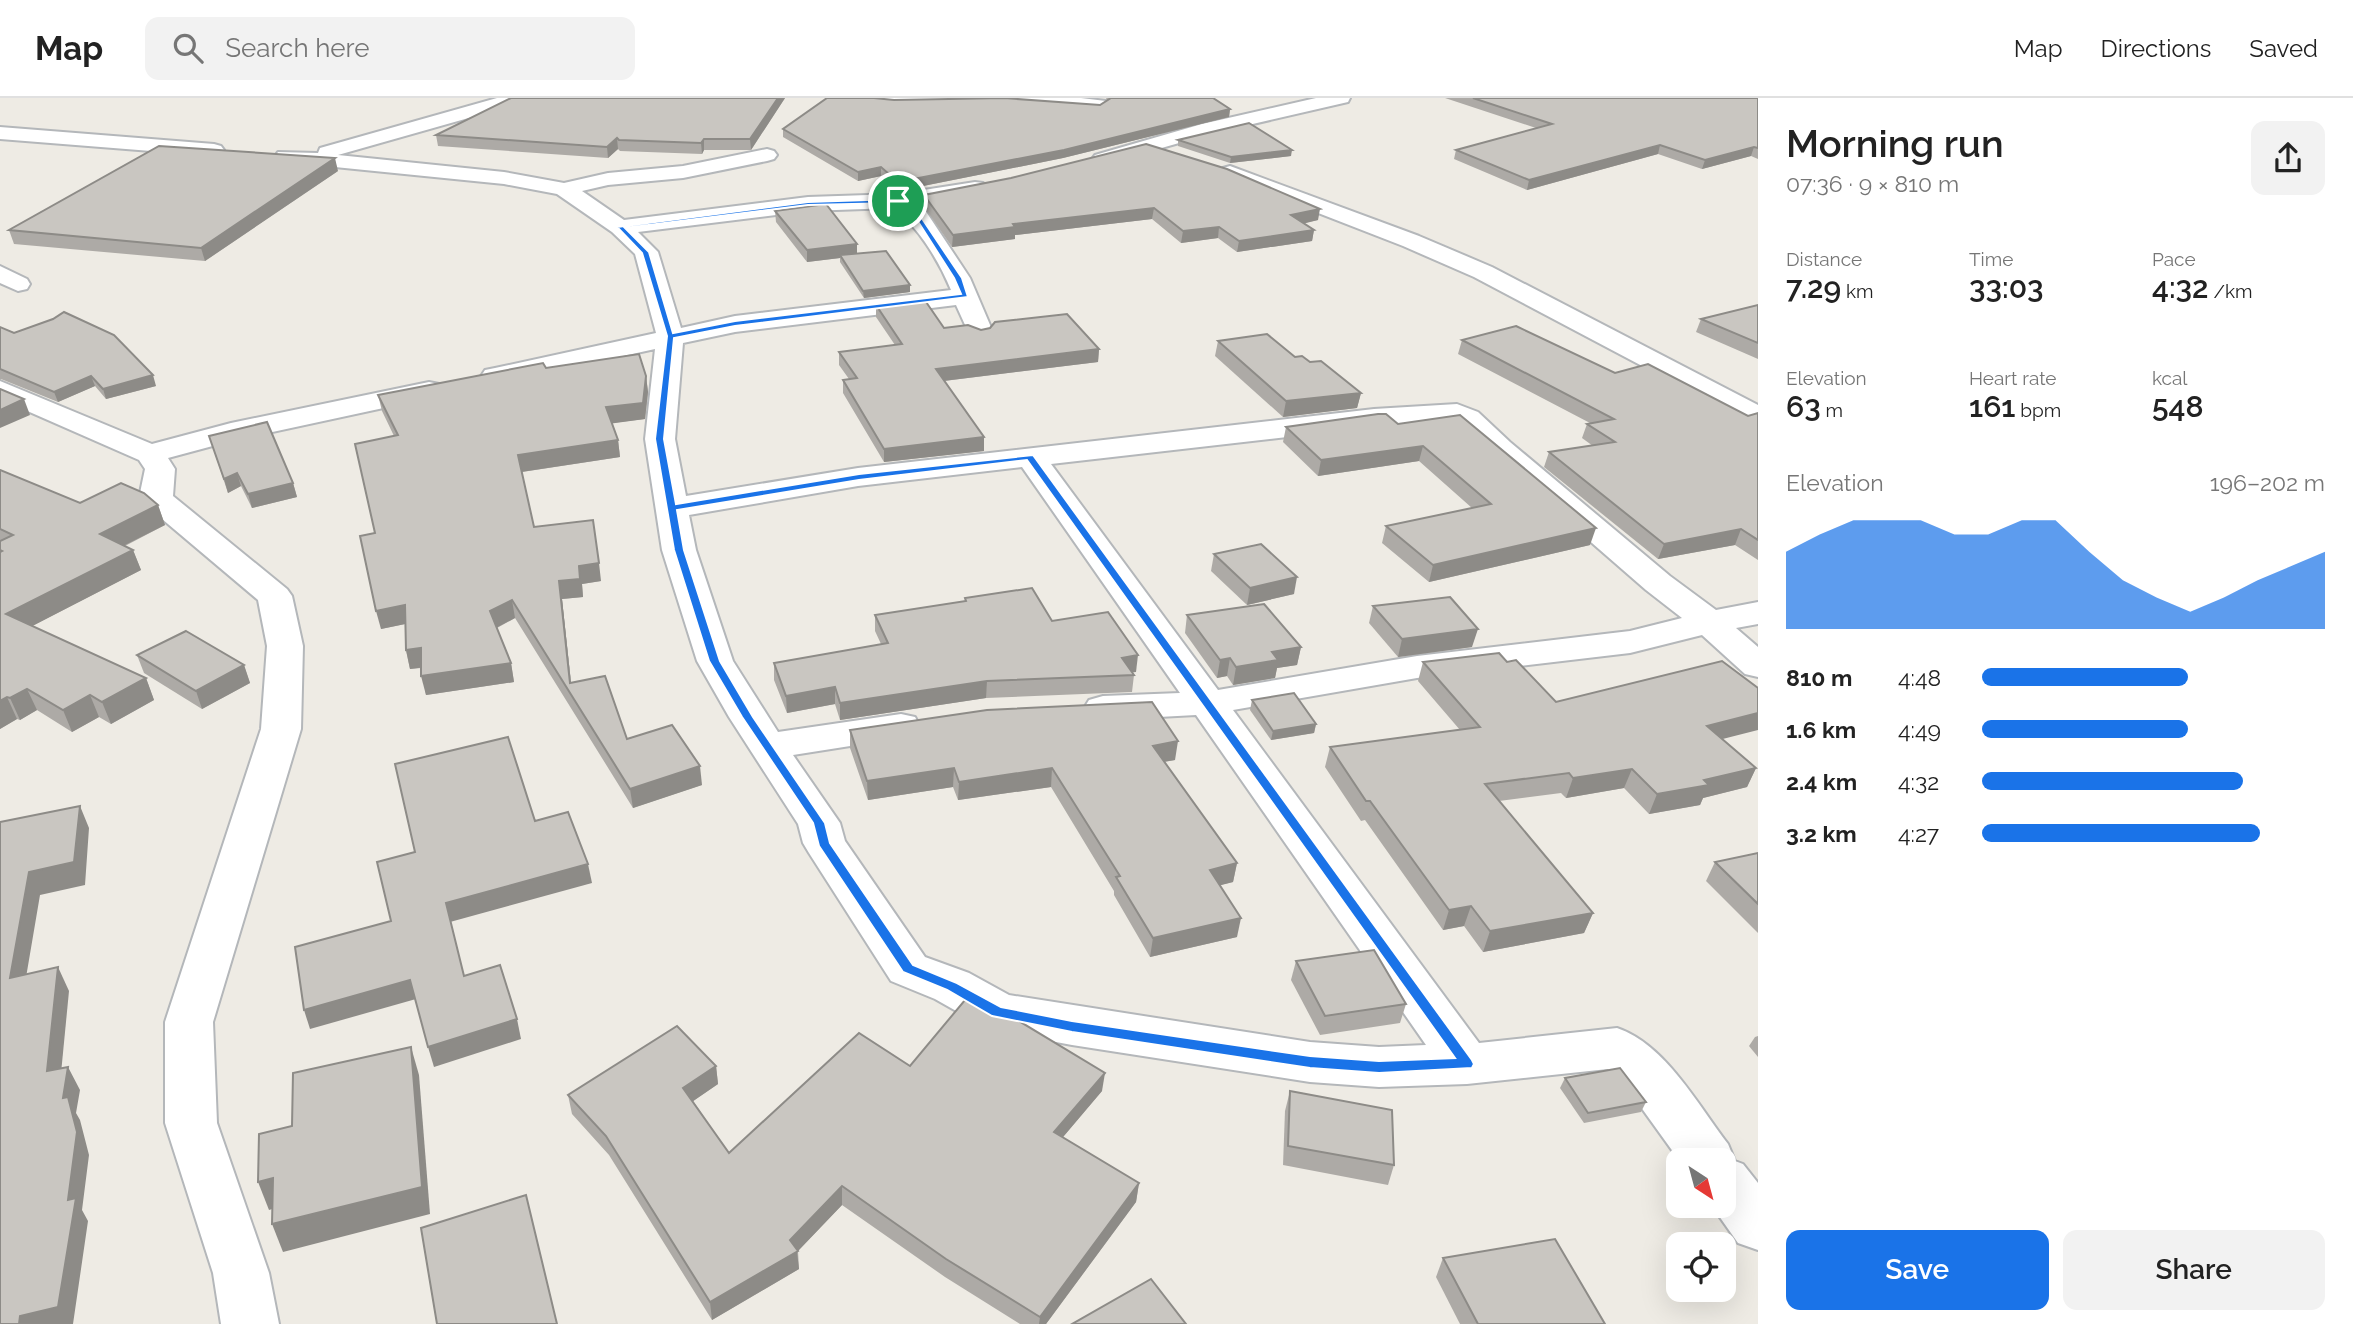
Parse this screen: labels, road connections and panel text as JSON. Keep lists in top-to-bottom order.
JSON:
{
  "north": "bottom right",
  "page": {
    "header": "Map",
    "search": "Search here",
    "nav": ["Map", "Directions", "Saved"],
    "heading": ["Morning run", "07:36 · 9 × 810 m"],
    "stats": [
      ["Distance", "7.29 km"],
      ["Time", "33:03"],
      ["Pace", "4:32 /km"],
      ["Elevation", "63 m"],
      ["Heart rate", "161 bpm"],
      ["kcal", "548"]
    ],
    "chart": ["Elevation", "196–202 m"],
    "list": [
      {
        "name": "810 m",
        "note": "4:48"
      },
      {
        "name": "1.6 km",
        "note": "4:49"
      },
      {
        "name": "2.4 km",
        "note": "4:32"
      },
      {
        "name": "3.2 km",
        "note": "4:27"
      }
    ],
    "buttons": ["Save", "Share"]
  }
}
